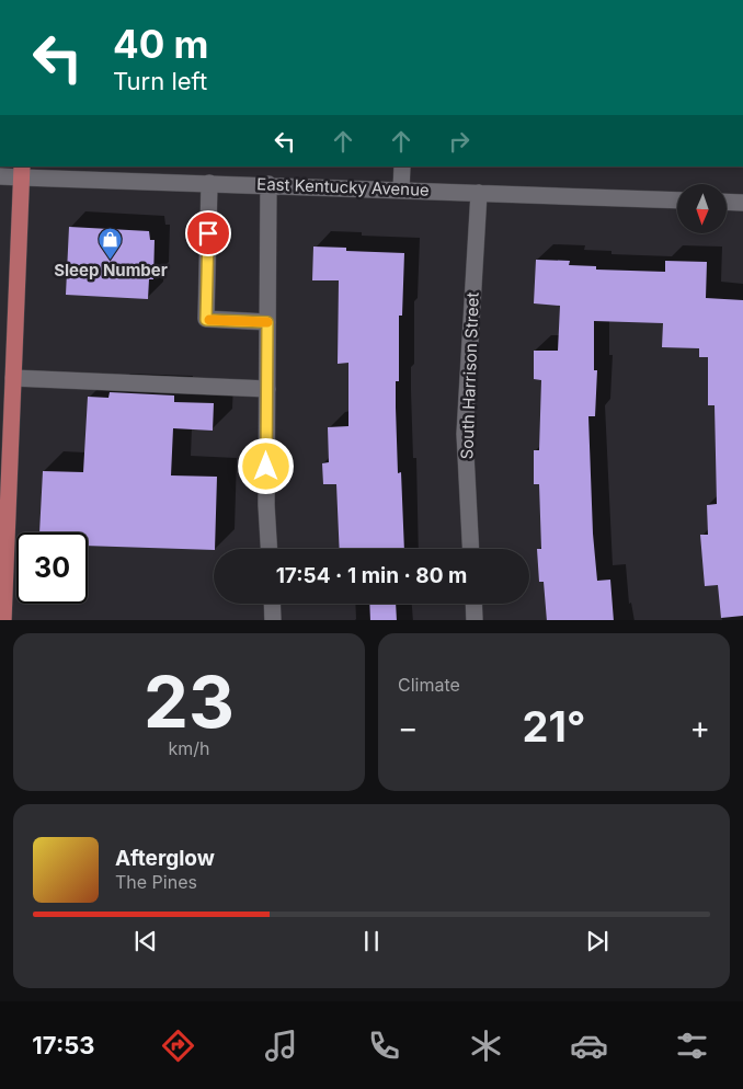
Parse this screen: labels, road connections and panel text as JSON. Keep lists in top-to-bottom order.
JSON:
{
  "streets": {
    "street": ["East Kentucky Avenue", "South Harrison Street"]
  },
  "crossings": [
    ["East Kentucky Avenue", "South Harrison Street"]
  ],
  "places": {
    "shop": ["Sleep Number"]
  },
  "north": "bottom",
  "page": {
    "turn": ["40 m", "Turn left"],
    "limit": "30",
    "trip": "17:54 · 1 min · 80 m",
    "tile": [
      ["23", "km/h"],
      "Climate"
    ],
    "heat": ["−", "21°", "+"],
    "song": ["Afterglow", "The Pines"],
    "tabs": "17:53"
  }
}
